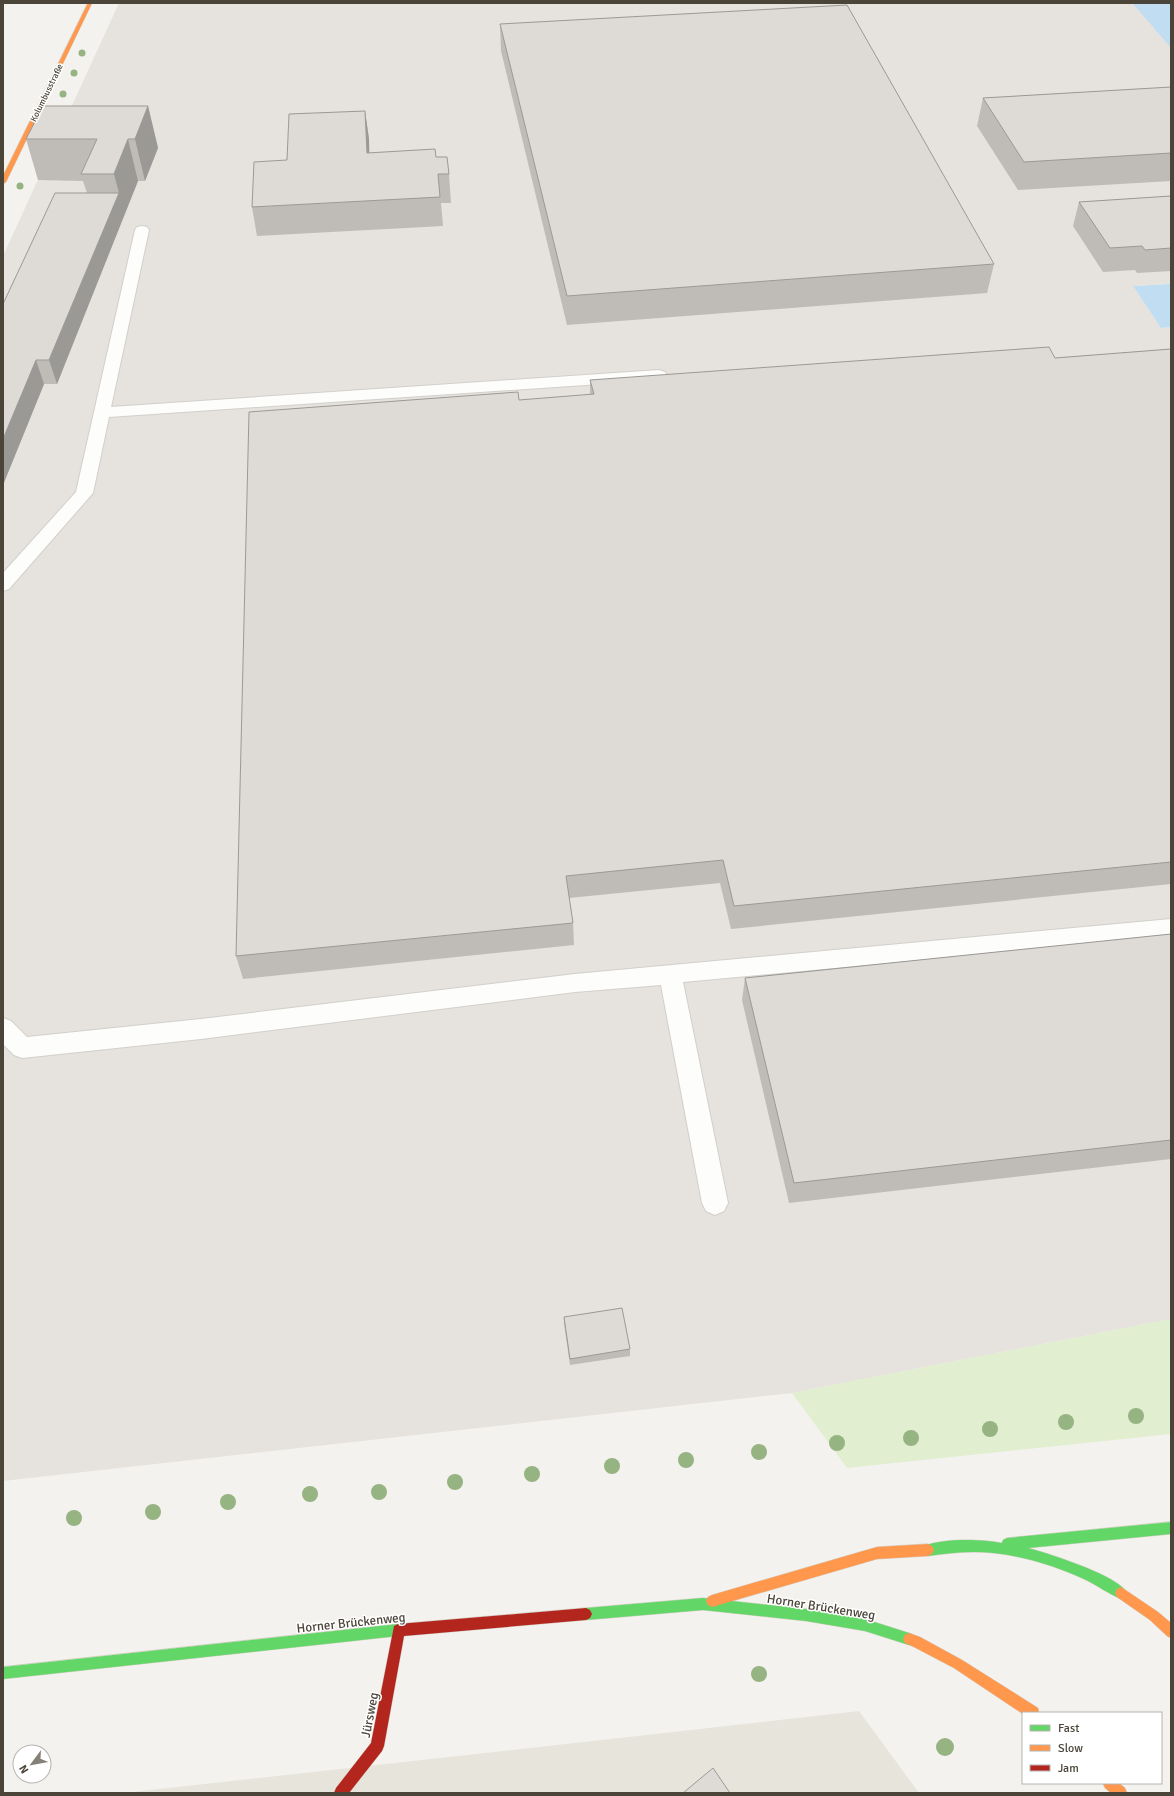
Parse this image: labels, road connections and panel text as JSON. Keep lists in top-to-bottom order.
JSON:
{
  "streets": {
    "street": ["Kolumbusstraße", "Horner Brückenweg", "Jürsweg"]
  },
  "crossings": [
    ["Horner Brückenweg", "Jürsweg"]
  ],
  "legend": ["Fast", "Slow", "Jam"],
  "north": "bottom left"
}
